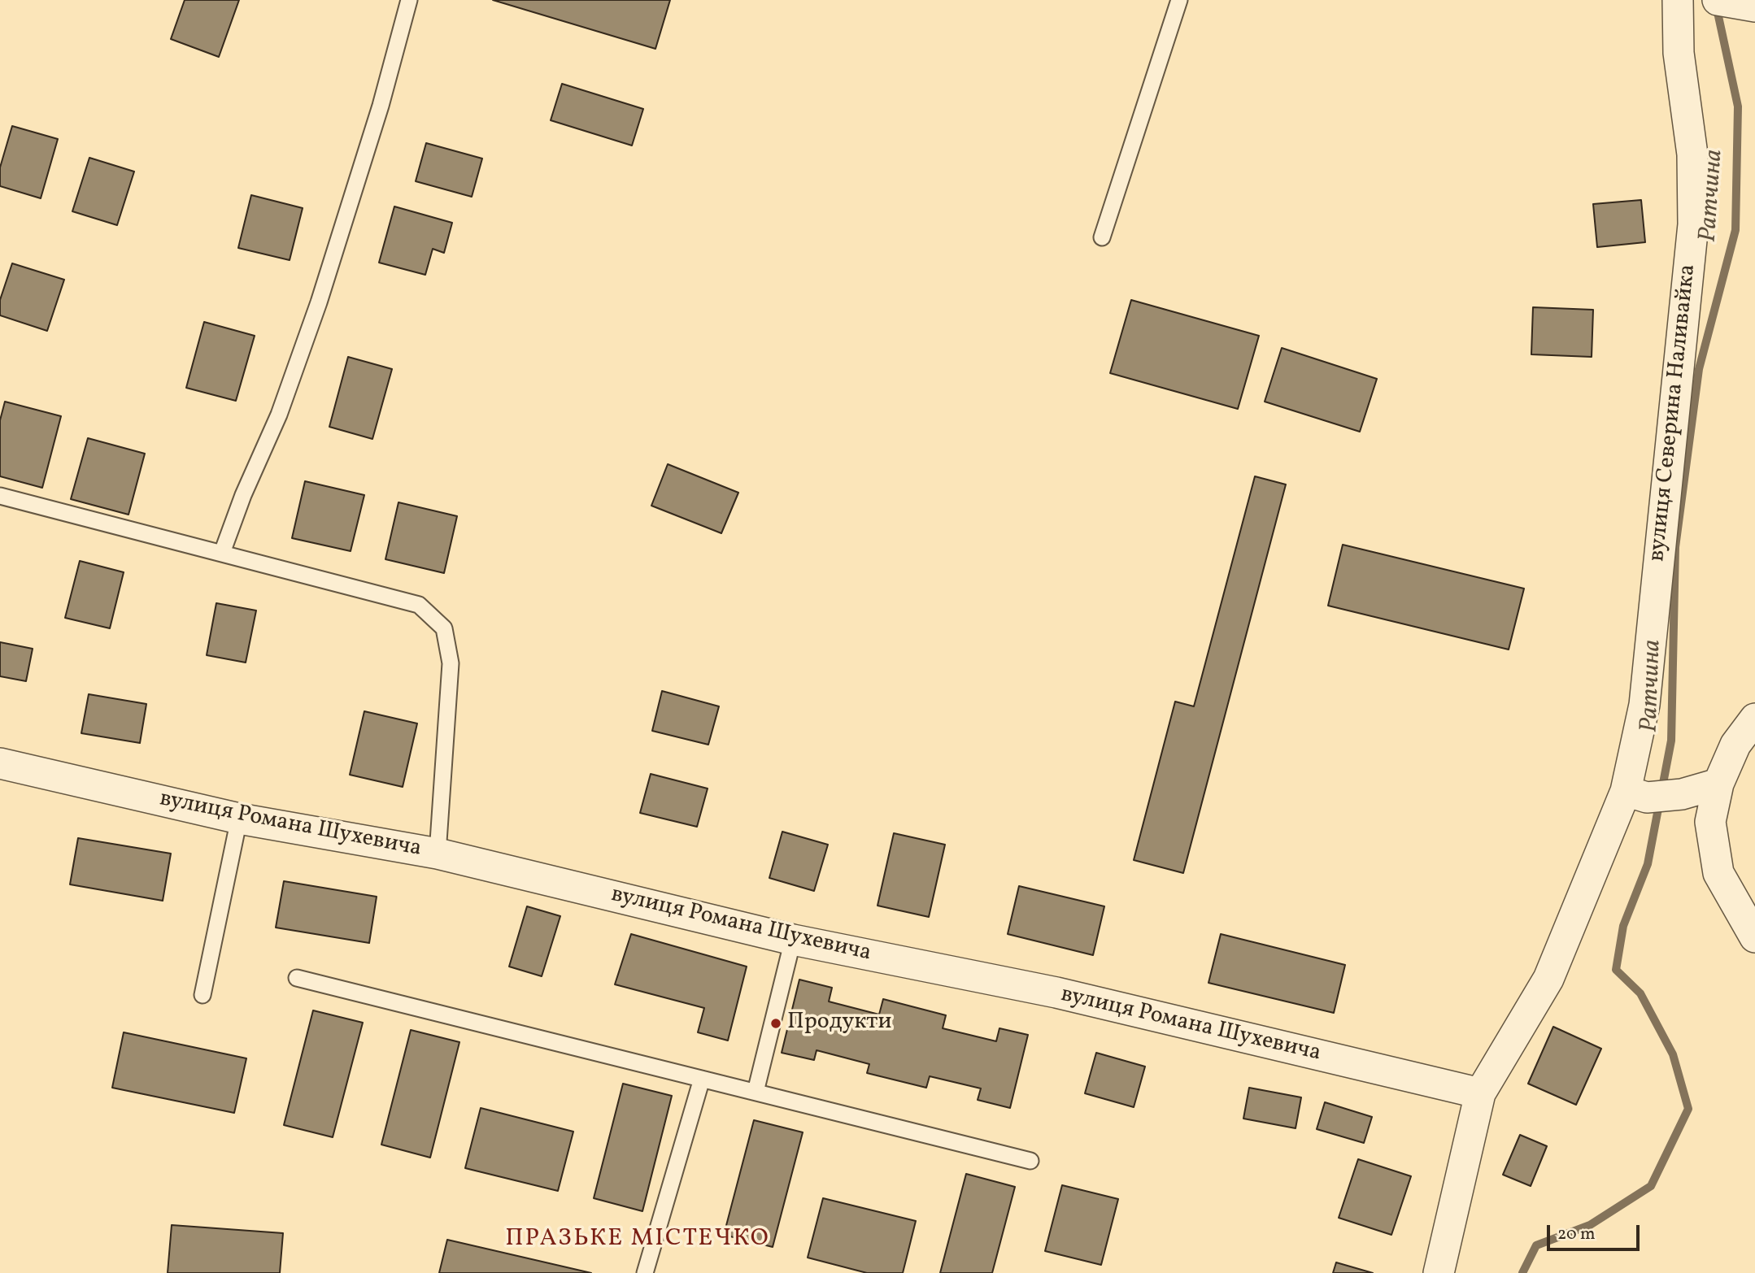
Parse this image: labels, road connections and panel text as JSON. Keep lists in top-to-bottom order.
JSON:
{
  "streets": {
    "street": ["вулиця Северина Наливайка", "вулиця Романа Шухевича"]
  },
  "crossings": [
    ["вулиця Северина Наливайка", "вулиця Романа Шухевича"]
  ],
  "districts": ["ПРАЗЬКЕ МІСТЕЧКО"],
  "water": ["Ратчина"],
  "places": ["Продукти"],
  "scale_bar": "20 m"
}
